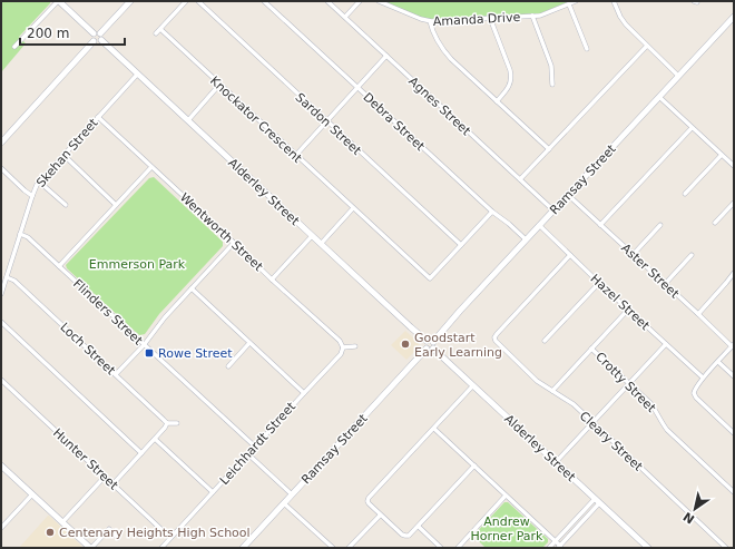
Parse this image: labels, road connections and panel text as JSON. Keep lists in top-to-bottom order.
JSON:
{
  "streets": {
    "street": [
      "Amanda Drive",
      "Agnes Street",
      "Knockator Crescent",
      "Debra Street",
      "Sardon Street",
      "Skehan Street",
      "Ramsay Street",
      "Alderley Street",
      "Wentworth Street",
      "Aster Street",
      "Hazel Street",
      "Flinders Street",
      "Loch Street",
      "Crotty Street",
      "Cleary Street",
      "Leichhardt Street",
      "Hunter Street"
    ]
  },
  "crossings": [
    ["Agnes Street", "Ramsay Street"],
    ["Knockator Crescent", "Debra Street"],
    ["Knockator Crescent", "Sardon Street"],
    ["Debra Street", "Ramsay Street"],
    ["Skehan Street", "Alderley Street"],
    ["Skehan Street", "Wentworth Street"],
    ["Skehan Street", "Flinders Street"],
    ["Skehan Street", "Loch Street"],
    ["Ramsay Street", "Alderley Street"],
    ["Ramsay Street", "Aster Street"],
    ["Ramsay Street", "Hazel Street"],
    ["Wentworth Street", "Leichhardt Street"],
    ["Hazel Street", "Cleary Street"],
    ["Flinders Street", "Leichhardt Street"],
    ["Leichhardt Street", "Hunter Street"]
  ],
  "parks": ["Emmerson Park", "Andrew Horner Park"],
  "places": {
    "other": ["Goodstart Early Learning", "Centenary Heights High School"],
    "transit": ["Rowe Street"]
  },
  "scale_bar": "200 m",
  "north": "bottom left"
}
